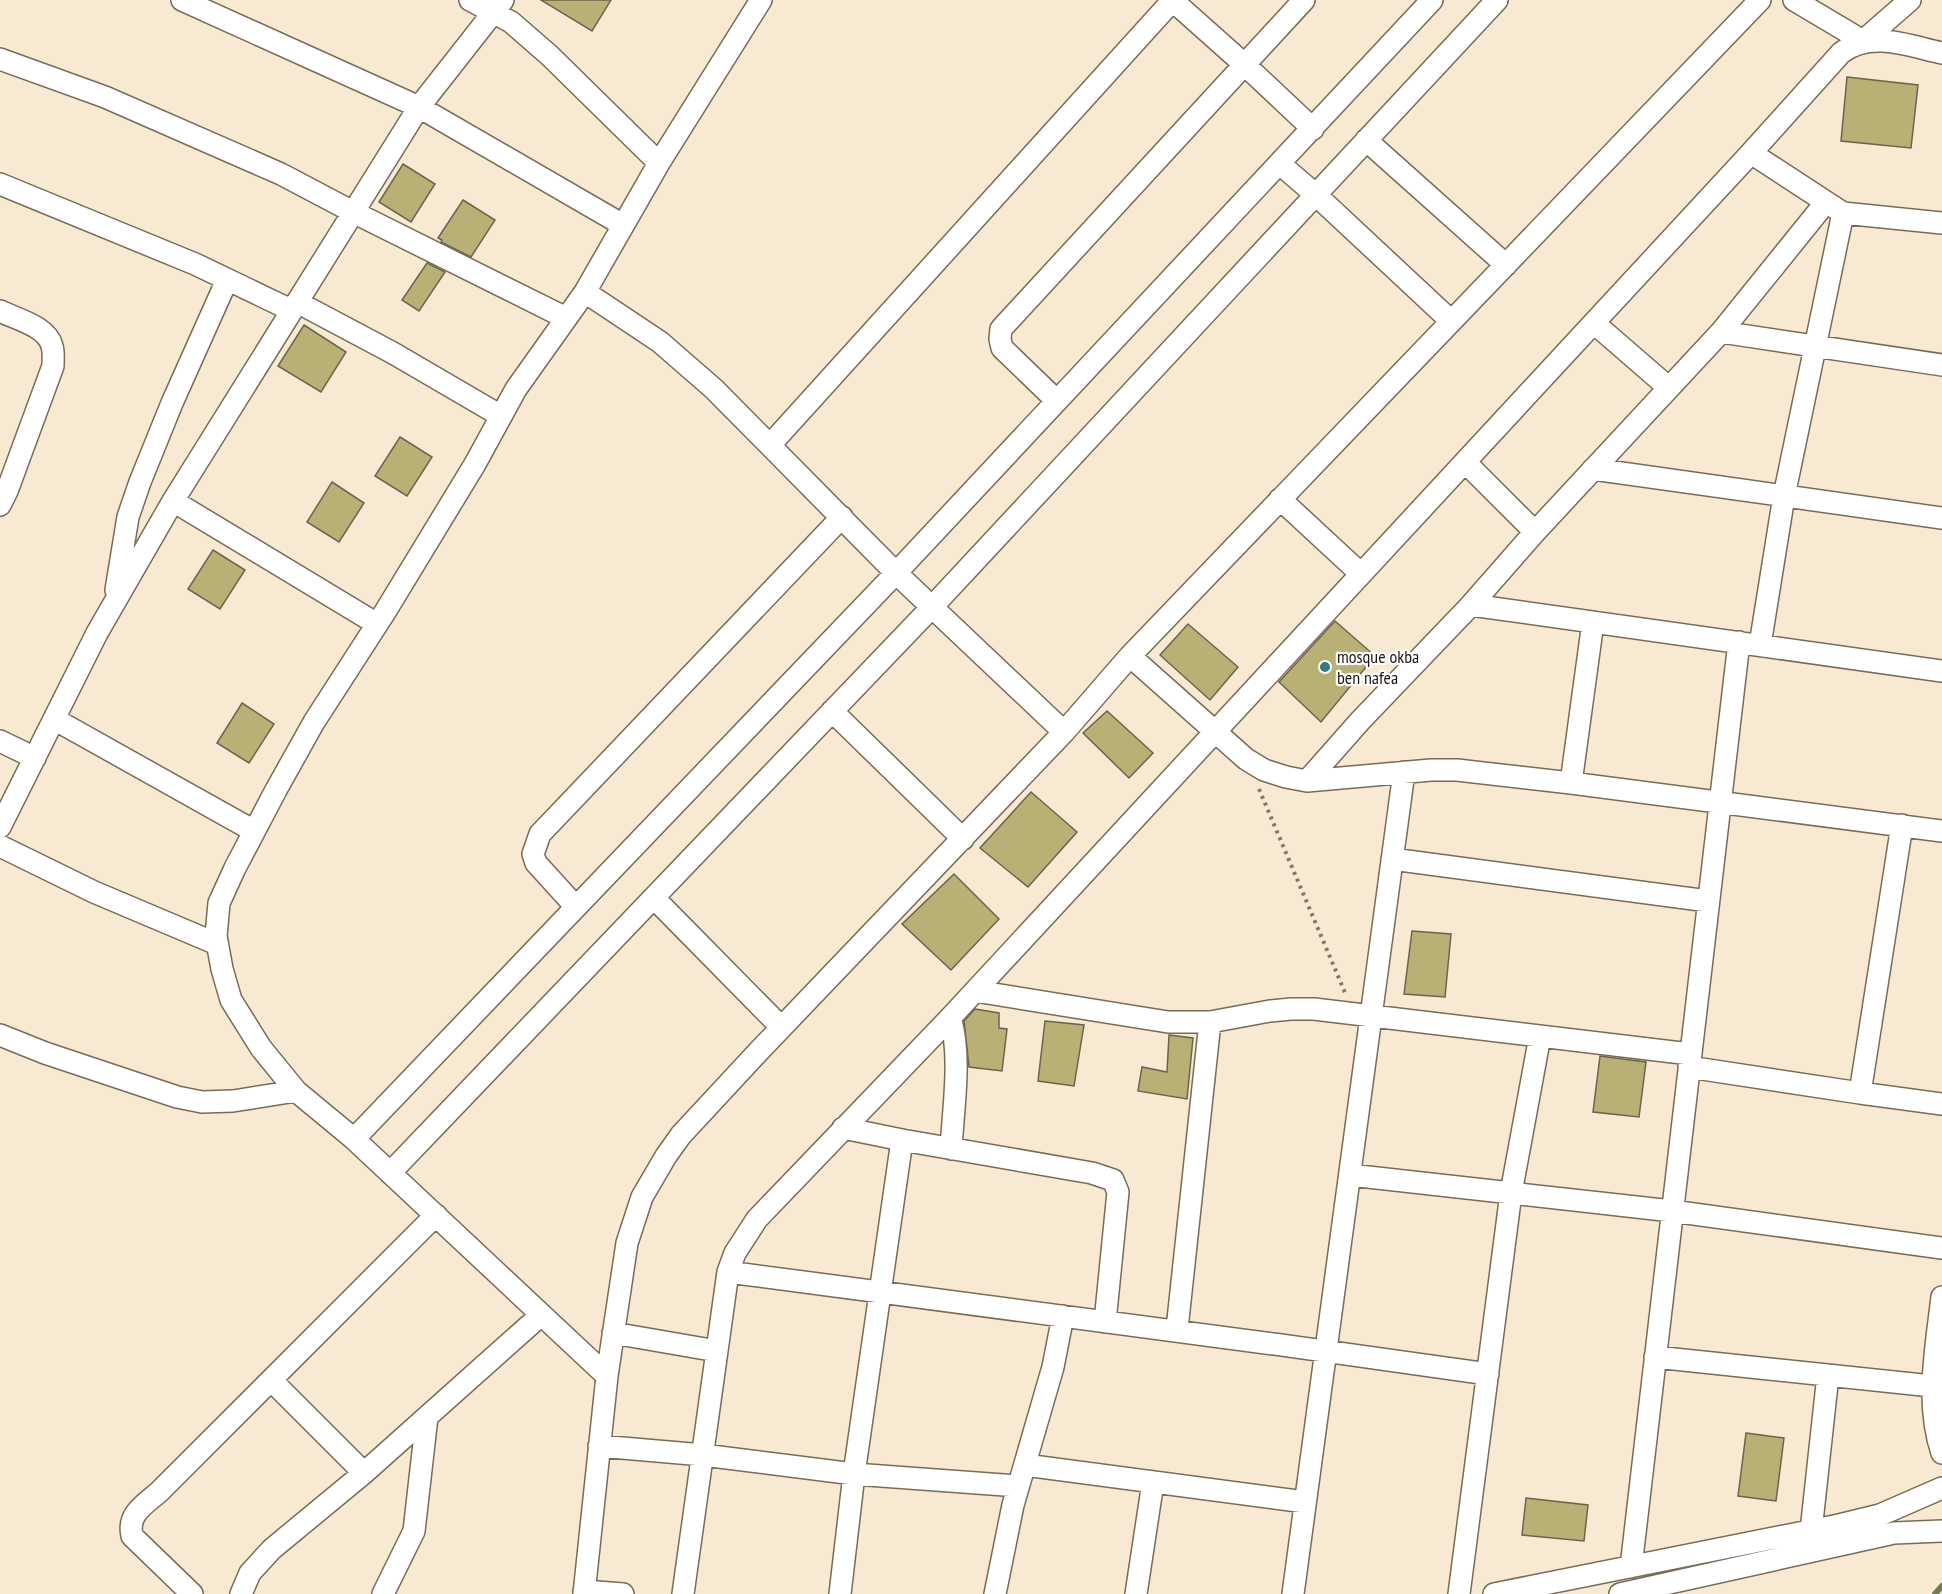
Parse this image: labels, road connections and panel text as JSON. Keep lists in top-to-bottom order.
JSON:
{
  "places": ["mosque okba ben nafea"]
}
